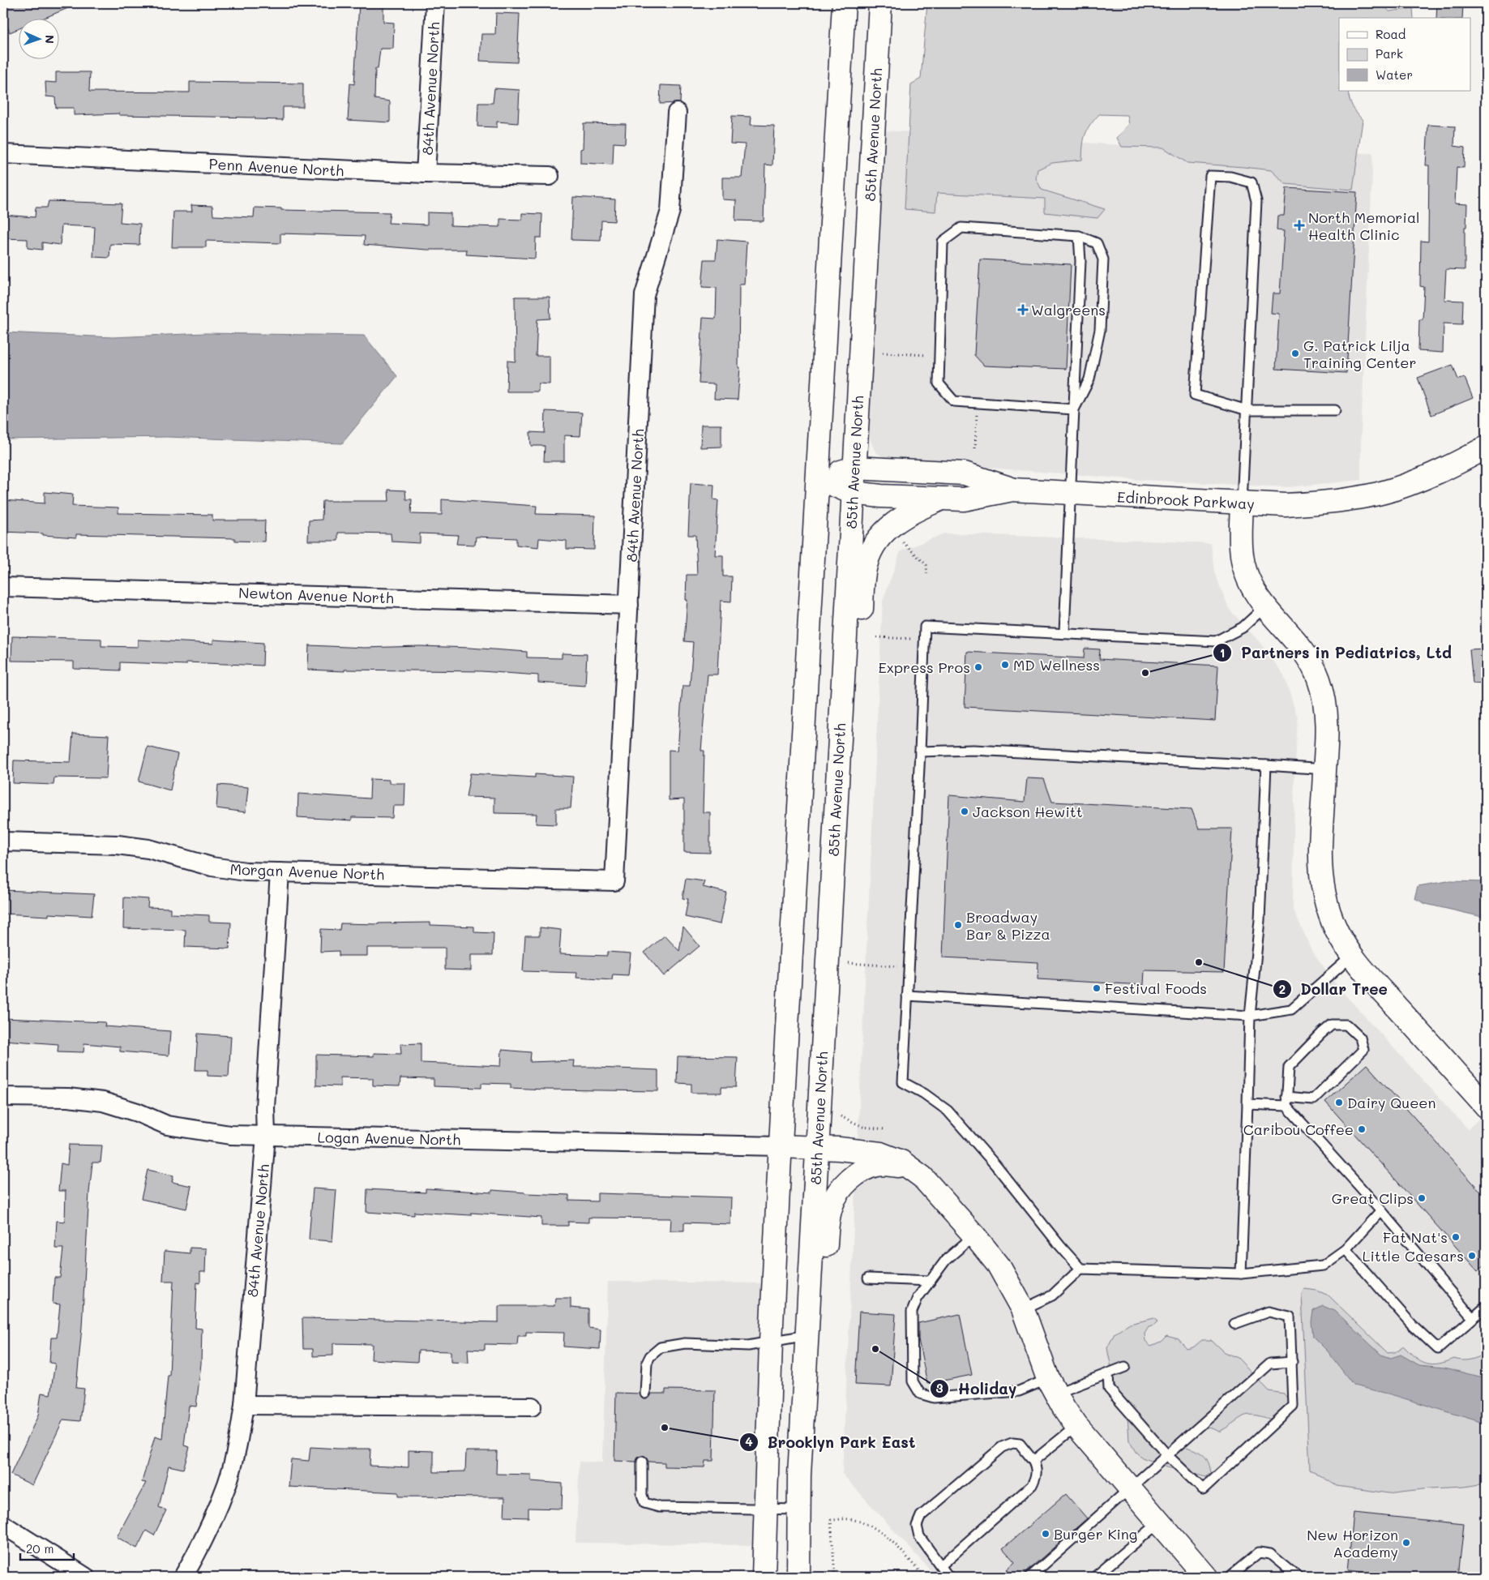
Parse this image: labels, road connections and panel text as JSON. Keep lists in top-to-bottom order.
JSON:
{
  "streets": {
    "main road": ["85th Avenue North", "Edinbrook Parkway"],
    "street": [
      "84th Avenue North",
      "Penn Avenue North",
      "Newton Avenue North",
      "Morgan Avenue North",
      "Logan Avenue North"
    ]
  },
  "crossings": [
    ["84th Avenue North", "Penn Avenue North"],
    ["84th Avenue North", "Newton Avenue North"],
    ["84th Avenue North", "Morgan Avenue North"],
    ["84th Avenue North", "Logan Avenue North"],
    ["85th Avenue North", "Edinbrook Parkway"]
  ],
  "places": {
    "health": ["North Memorial Health Clinic", "Walgreens"],
    "other": [
      "G. Patrick Lilja Training Center",
      "MD Wellness",
      "Express Pros",
      "Partners in Pediatrics, Ltd",
      "Jackson Hewitt",
      "Broadway Bar & Pizza",
      "Dollar Tree",
      "Festival Foods",
      "Dairy Queen",
      "Caribou Coffee",
      "Great Clips",
      "Fat Nat's",
      "Little Caesars",
      "Holiday",
      "Brooklyn Park East",
      "Burger King",
      "New Horizon Academy"
    ]
  },
  "legend": ["Road", "Park", "Water"],
  "scale_bar": "20 m",
  "north": "right"
}
